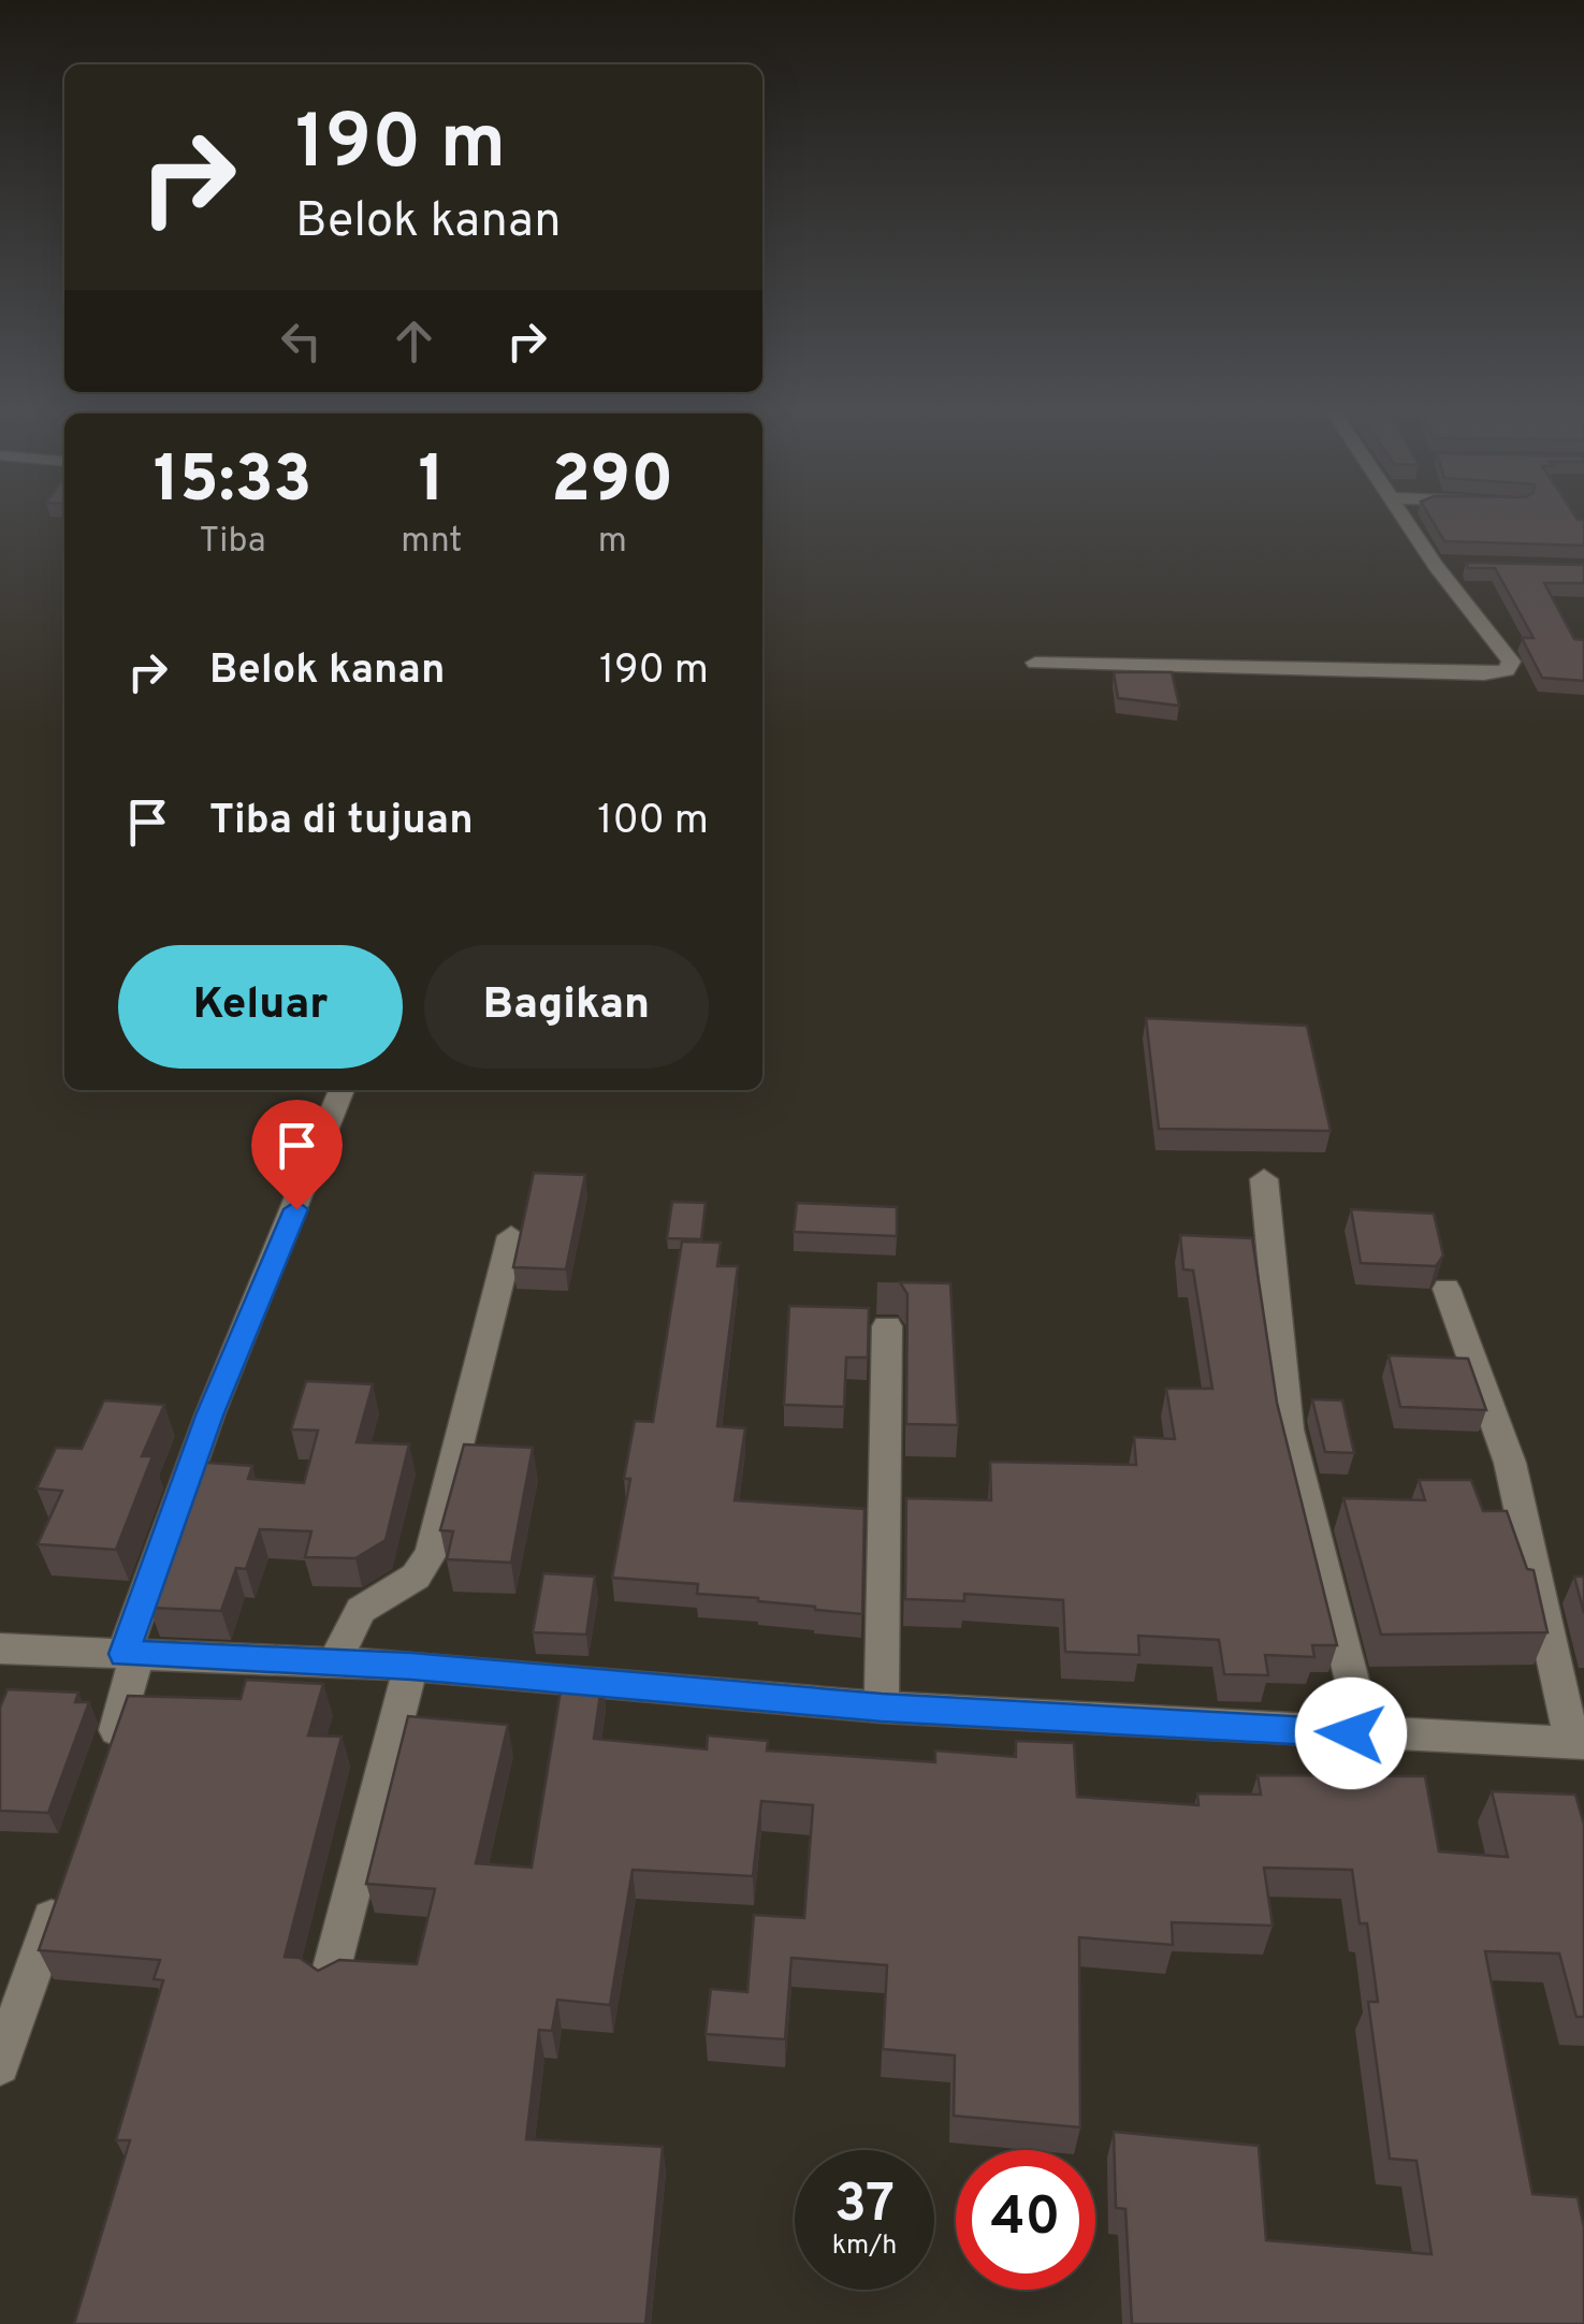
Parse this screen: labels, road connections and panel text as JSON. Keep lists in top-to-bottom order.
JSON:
{
  "page": {
    "turn": ["190 m", "Belok kanan"],
    "eta": [
      "15:33",
      "Tiba",
      "1",
      "mnt",
      "290",
      "m"
    ],
    "list": [
      {
        "name": "Belok kanan",
        "value": "190 m"
      },
      {
        "name": "Tiba di tujuan",
        "value": "100 m"
      }
    ],
    "buttons": ["Keluar", "Bagikan"],
    "speed": "37 km/h",
    "limit": "40"
  }
}
